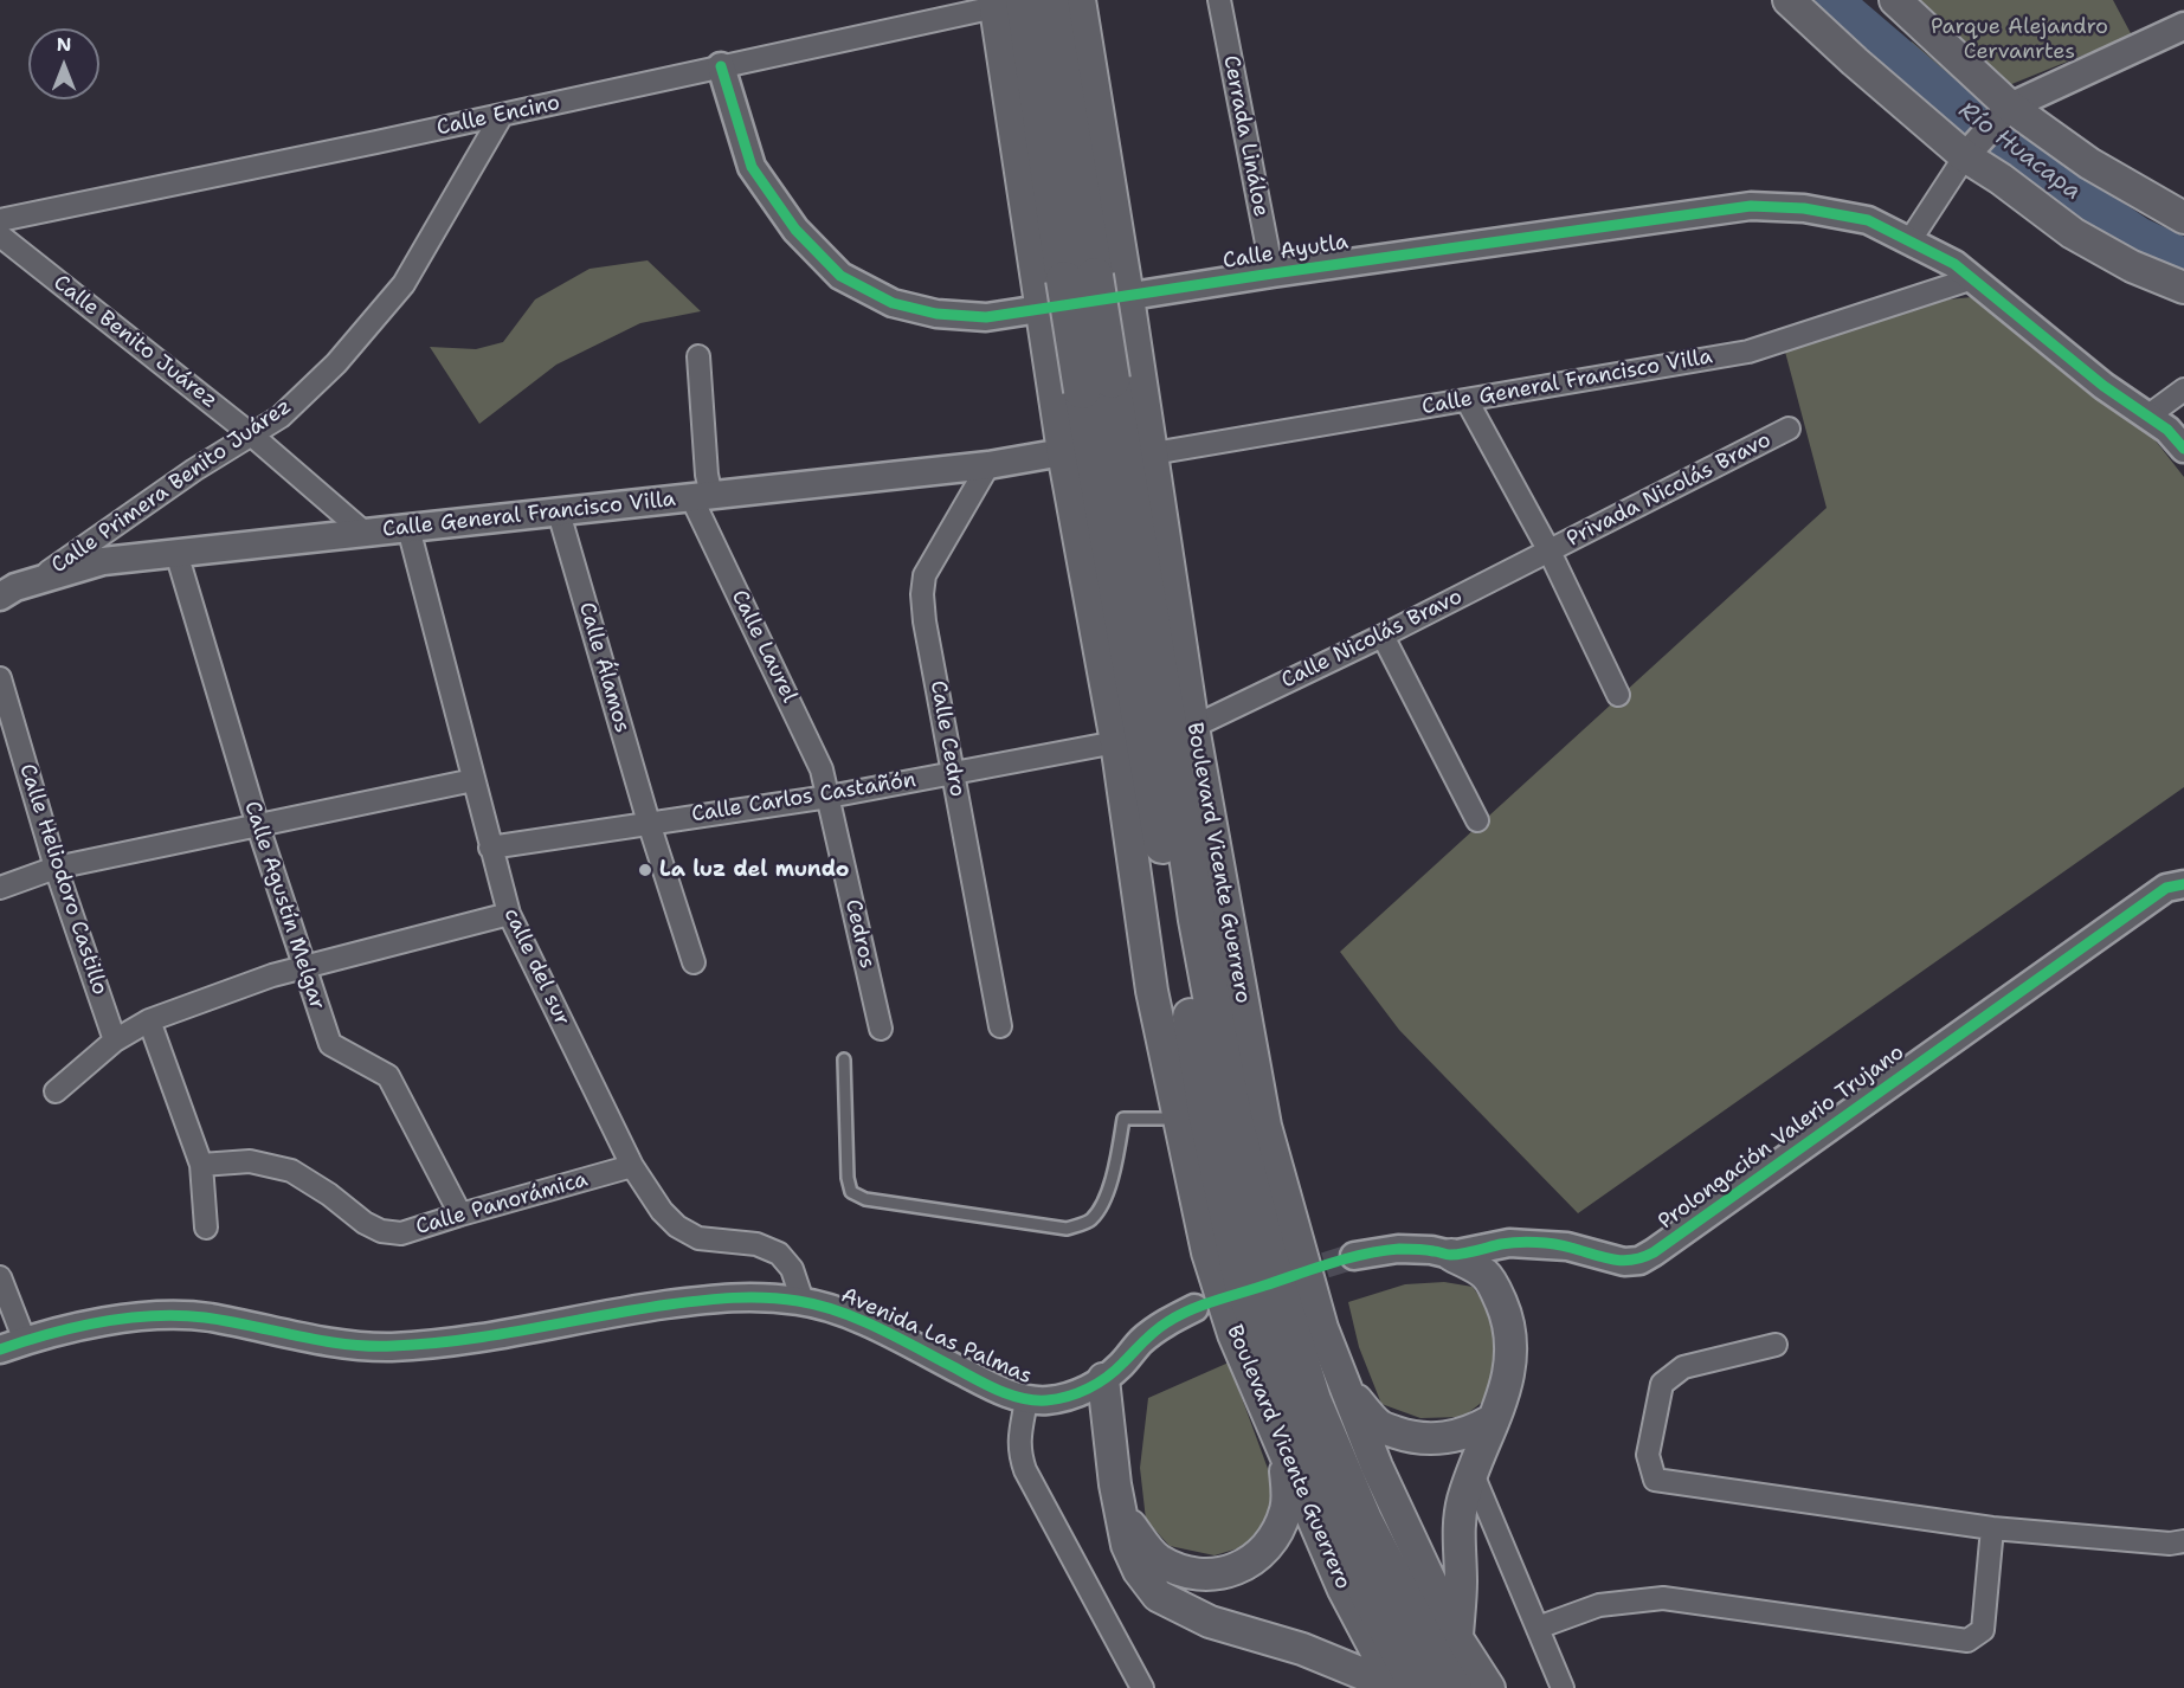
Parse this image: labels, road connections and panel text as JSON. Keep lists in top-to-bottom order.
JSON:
{
  "streets": {
    "highway": ["Boulevard Vicente Guerrero"],
    "street": [
      "Calle Encino",
      "Cerrada Lináloe",
      "Calle Ayutla",
      "Calle Benito Juárez",
      "Calle General Francisco Villa",
      "Calle Primera Benito Juárez",
      "Privada Nicolás Bravo",
      "Calle Nicolás Bravo",
      "Calle Laurel",
      "Calle Álamos",
      "Calle Cedro",
      "Calle Carlos Castañón",
      "Calle Heliodoro Castillo",
      "Calle Agustín Melgar",
      "Cedros",
      "calle del sur",
      "Prolongación Valerio Trujano",
      "Calle Panorámica",
      "Avenida Las Palmas"
    ]
  },
  "crossings": [
    ["Calle Encino", "Calle Ayutla"],
    ["Calle Encino", "Calle Primera Benito Juárez"],
    ["Calle Encino", "Boulevard Vicente Guerrero"],
    ["Cerrada Lináloe", "Calle Ayutla"],
    ["Calle Ayutla", "Calle General Francisco Villa"],
    ["Calle Ayutla", "Boulevard Vicente Guerrero"],
    ["Calle Benito Juárez", "Calle General Francisco Villa"],
    ["Calle Benito Juárez", "Calle Primera Benito Juárez"],
    ["Calle General Francisco Villa", "Calle Primera Benito Juárez"],
    ["Calle General Francisco Villa", "Calle Laurel"],
    ["Calle General Francisco Villa", "Calle Álamos"],
    ["Calle General Francisco Villa", "Calle Cedro"],
    ["Calle General Francisco Villa", "Boulevard Vicente Guerrero"],
    ["Calle General Francisco Villa", "Calle Agustín Melgar"],
    ["Calle General Francisco Villa", "calle del sur"],
    ["Privada Nicolás Bravo", "Calle Nicolás Bravo"],
    ["Calle Nicolás Bravo", "Boulevard Vicente Guerrero"],
    ["Calle Laurel", "Calle Carlos Castañón"],
    ["Calle Laurel", "Cedros"],
    ["Calle Álamos", "Calle Carlos Castañón"],
    ["Calle Cedro", "Calle Carlos Castañón"],
    ["Calle Carlos Castañón", "Boulevard Vicente Guerrero"],
    ["Calle Carlos Castañón", "Cedros"],
    ["Calle Carlos Castañón", "calle del sur"],
    ["Calle Agustín Melgar", "Calle Panorámica"],
    ["calle del sur", "Calle Panorámica"],
    ["calle del sur", "Avenida Las Palmas"]
  ],
  "water": ["Río Huacapa"],
  "parks": ["Parque Alejandro Cervanrtes"],
  "places": ["La luz del mundo"],
  "north": "top"
}
